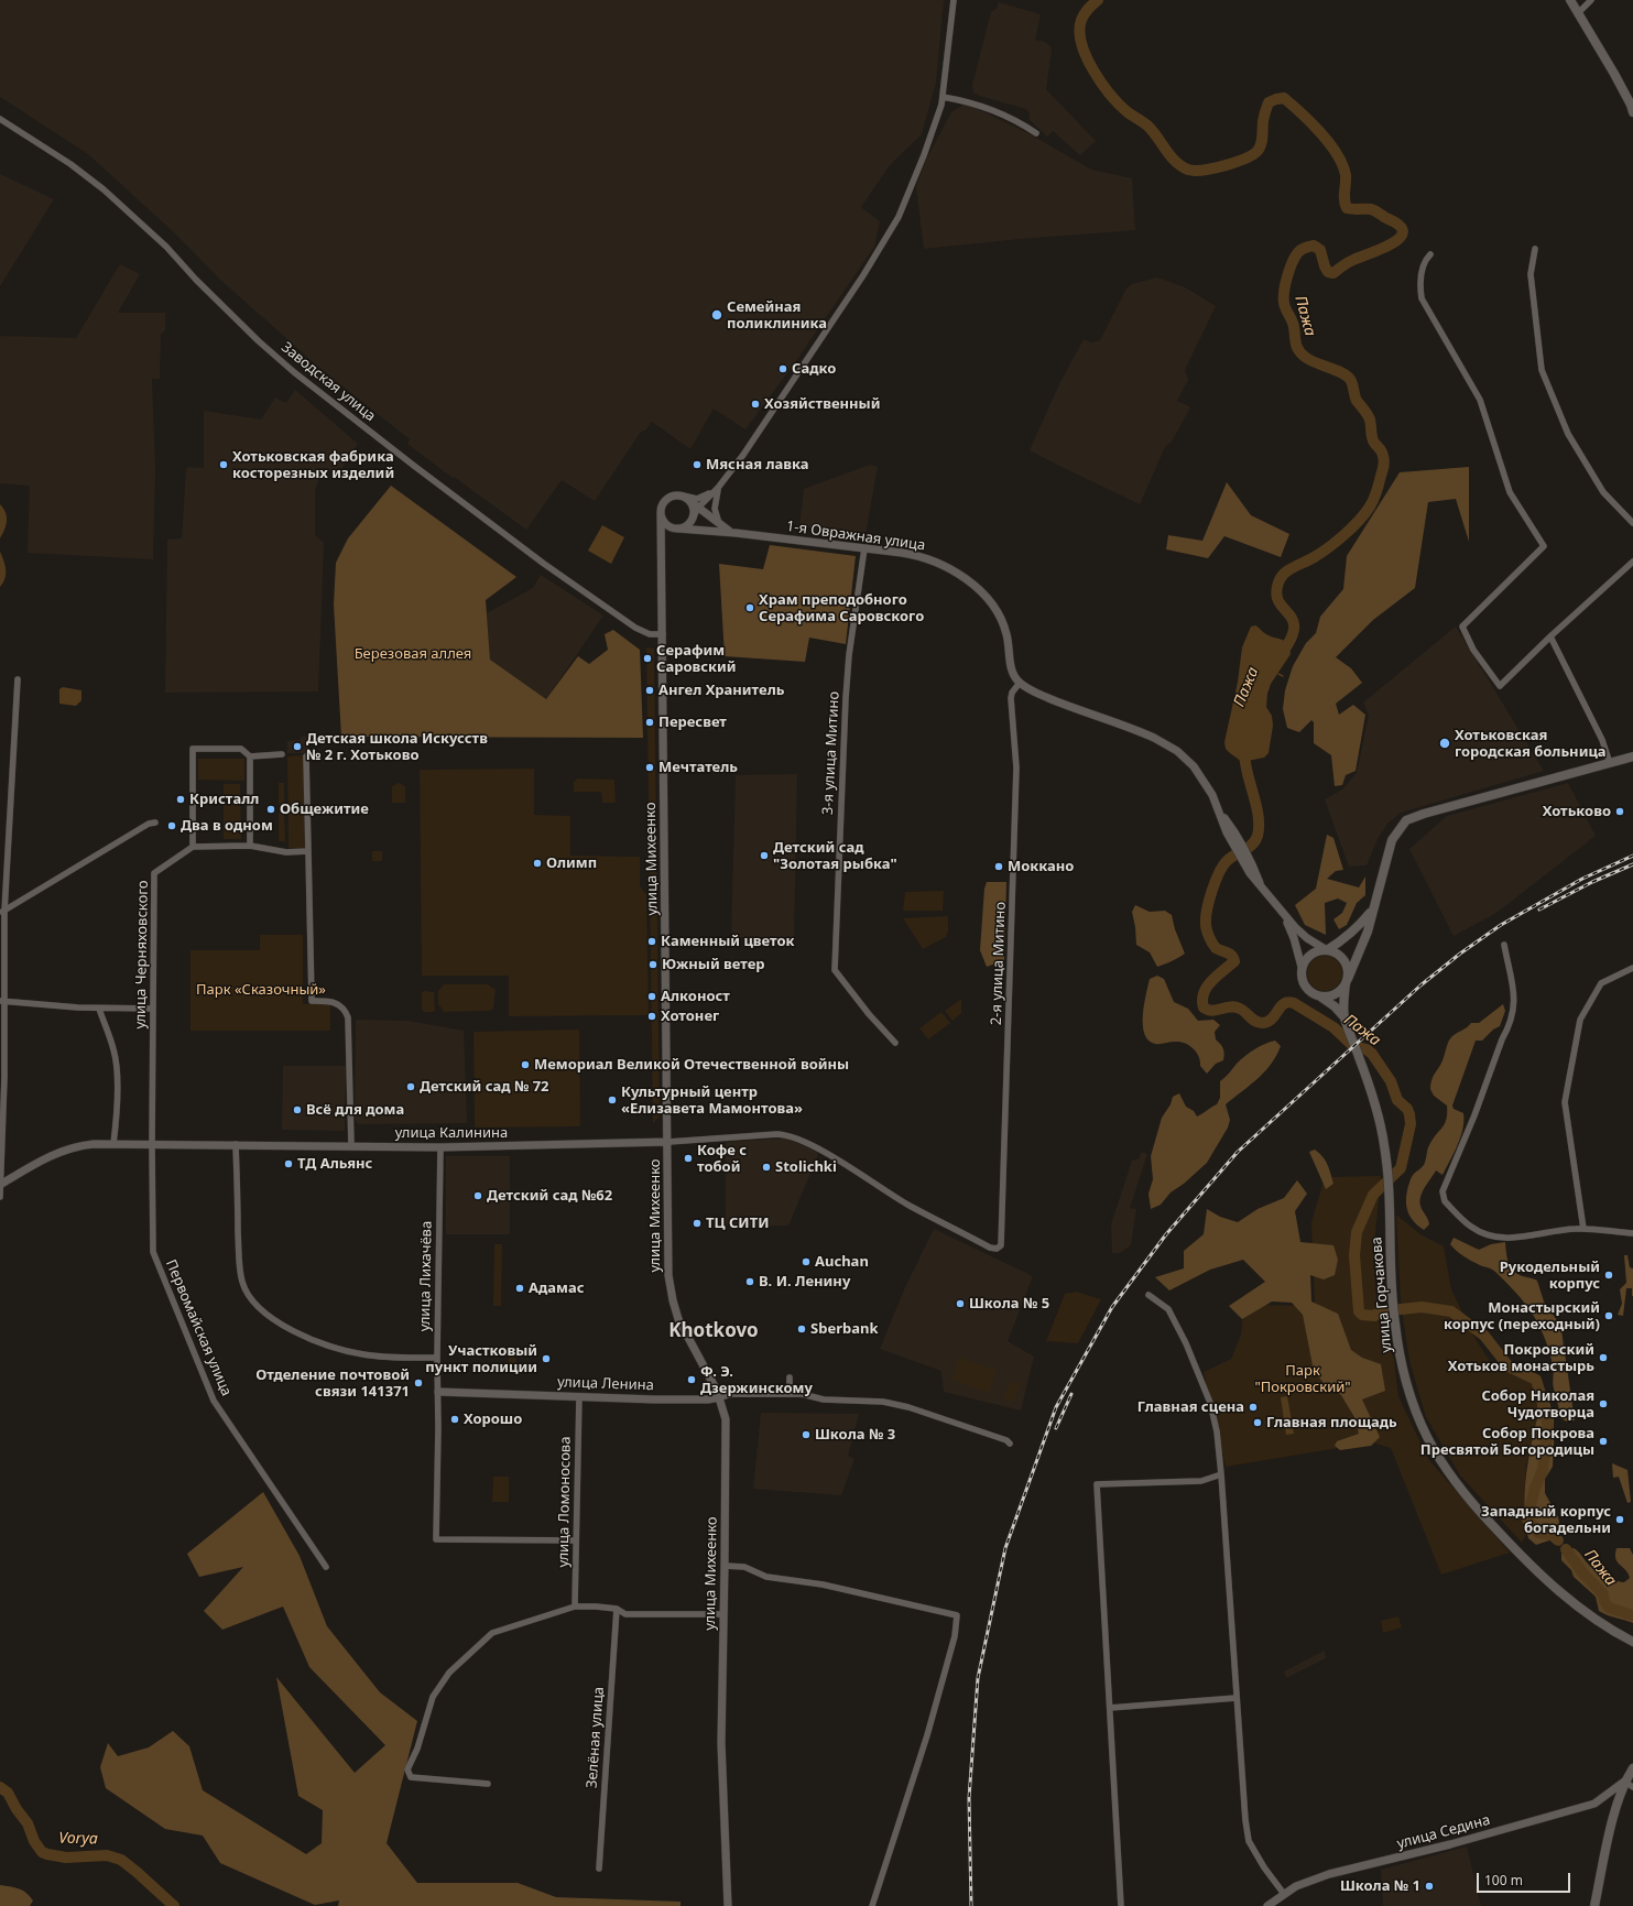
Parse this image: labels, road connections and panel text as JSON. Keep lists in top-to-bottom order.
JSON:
{
  "streets": {
    "main road": ["улица Горчакова"],
    "street": [
      "Заводская улица",
      "1-я Овражная улица",
      "3-я улица Митино",
      "улица Михеенко",
      "улица Черняховского",
      "2-я улица Митино",
      "улица Калинина",
      "улица Лихачёва",
      "Первомайская улица",
      "улица Ленина",
      "улица Ломоносова",
      "Зелёная улица",
      "улица Седина"
    ]
  },
  "crossings": [
    ["Заводская улица", "улица Михеенко"],
    ["1-я Овражная улица", "3-я улица Митино"],
    ["1-я Овражная улица", "улица Михеенко"],
    ["1-я Овражная улица", "2-я улица Митино"],
    ["улица Михеенко", "2-я улица Митино"],
    ["улица Михеенко", "улица Калинина"],
    ["улица Михеенко", "улица Ленина"],
    ["улица Черняховского", "улица Калинина"],
    ["улица Черняховского", "Первомайская улица"],
    ["2-я улица Митино", "улица Калинина"],
    ["улица Калинина", "улица Лихачёва"],
    ["улица Калинина", "Первомайская улица"],
    ["улица Лихачёва", "улица Ленина"],
    ["улица Лихачёва", "улица Ломоносова"],
    ["улица Ленина", "улица Ломоносова"]
  ],
  "districts": ["Khotkovo"],
  "water": ["Пажа", "Vorya"],
  "parks": ["Березовая аллея", "Парк «Сказочный»", "Парк \"Покровский\""],
  "places": [
    "Семейная поликлиника",
    "Садко",
    "Хозяйственный",
    "Хотьковская фабрика косторезных изделий",
    "Мясная лавка",
    "Храм преподобного Серафима Саровского",
    "Серафим Саровский",
    "Ангел Хранитель",
    "Пересвет",
    "Хотьковская городская больница",
    "Детская школа Искусств № 2 г. Хотьково",
    "Мечтатель",
    "Кристалл",
    "Общежитие",
    "Хотьково",
    "Два в одном",
    "Детский сад \"Золотая рыбка\"",
    "Олимп",
    "Моккано",
    "Каменный цветок",
    "Южный ветер",
    "Алконост",
    "Хотонег",
    "Мемориал Великой Отечественной войны",
    "Детский сад № 72",
    "Культурный центр «Елизавета Мамонтова»",
    "Всё для дома",
    "Кофе с тобой",
    "ТД Альянс",
    "Stolichki",
    "Детский сад №62",
    "ТЦ СИТИ",
    "Auchan",
    "Рукодельный корпус",
    "В. И. Ленину",
    "Адамас",
    "Школа № 5",
    "Монастырский корпус (переходный)",
    "Sberbank",
    "Покровский Хотьков монастырь",
    "Участковый пункт полиции",
    "Ф. Э. Дзержинскому",
    "Отделение почтовой связи 141371",
    "Собор Николая Чудотворца",
    "Главная сцена",
    "Хорошо",
    "Главная площадь",
    "Школа № 3",
    "Собор Покрова Пресвятой Богородицы",
    "Западный корпус богадельни",
    "Школа № 1"
  ],
  "scale_bar": "100 m"
}
